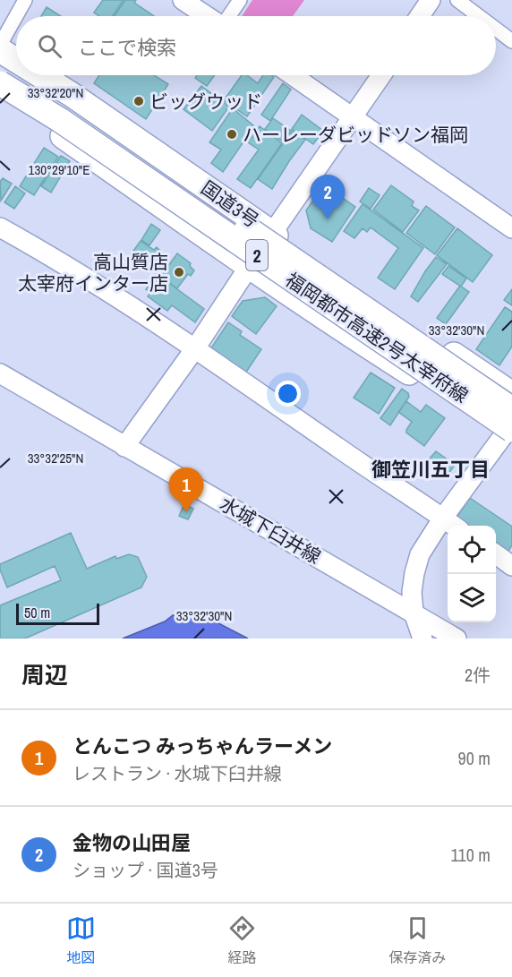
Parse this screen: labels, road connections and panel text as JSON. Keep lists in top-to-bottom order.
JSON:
{
  "streets": {
    "highway": ["国道3号", "2", "福岡都市高速2号太宰府線"],
    "street": ["水城下臼井線"]
  },
  "districts": ["御笠川五丁目"],
  "places": ["ビッグウッド", "ハーレーダビッドソン福岡", "高山質店 太宰府インター店"],
  "scale_bar": "50 m",
  "page": {
    "search": "ここで検索",
    "pins": ["2", "1"],
    "scale": "50 m",
    "heading": ["周辺", "2件"],
    "list": [
      {
        "mark": "1",
        "name": "とんこつ みっちゃんラーメン",
        "note": "レストラン · 水城下臼井線",
        "value": "90 m"
      },
      {
        "mark": "2",
        "name": "金物の山田屋",
        "note": "ショップ · 国道3号",
        "value": "110 m"
      }
    ],
    "nav": ["地図", "経路", "保存済み"]
  },
  "coordinates": [
    "33°32'20\"N",
    "130°29'10\"E",
    "33°32'30\"N",
    "33°32'25\"N"
  ]
}
